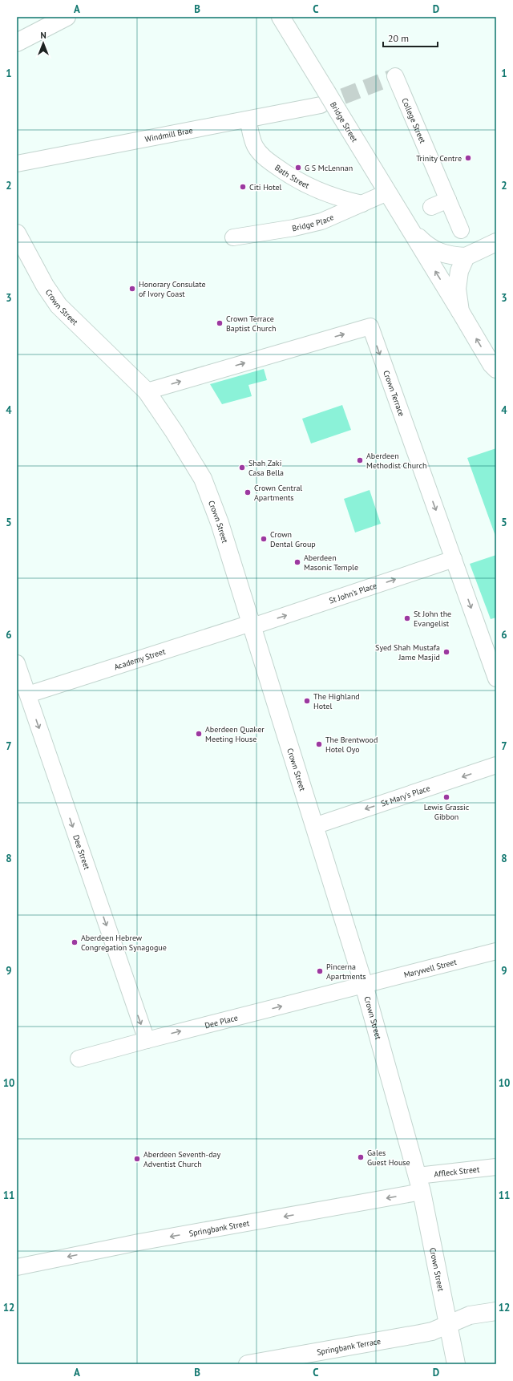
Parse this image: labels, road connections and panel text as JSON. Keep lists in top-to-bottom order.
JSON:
{
  "streets": {
    "street": [
      "College Street",
      "Bridge Street",
      "Windmill Brae",
      "Bath Street",
      "Bridge Place",
      "Crown Street",
      "Crown Terrace",
      "St John's Place",
      "Academy Street",
      "St Mary's Place",
      "Dee Street",
      "Marywell Street",
      "Dee Place",
      "Affleck Street",
      "Springbank Street",
      "Springbank Terrace"
    ]
  },
  "crossings": [
    ["Bridge Street", "Windmill Brae"],
    ["Bridge Street", "Bridge Place"],
    ["Windmill Brae", "Bath Street"],
    ["Bath Street", "Bridge Place"],
    ["Crown Street", "Crown Terrace"],
    ["Crown Street", "St John's Place"],
    ["Crown Street", "Academy Street"],
    ["Crown Street", "St Mary's Place"],
    ["Crown Street", "Marywell Street"],
    ["Crown Street", "Dee Place"],
    ["Crown Street", "Affleck Street"],
    ["Crown Street", "Springbank Street"],
    ["Crown Street", "Springbank Terrace"],
    ["Crown Terrace", "St John's Place"],
    ["St John's Place", "Academy Street"],
    ["Academy Street", "Dee Street"],
    ["Dee Street", "Dee Place"],
    ["Marywell Street", "Dee Place"],
    ["Affleck Street", "Springbank Street"]
  ],
  "one_way": [
    "St John's Place",
    "St Mary's Place",
    "Dee Street",
    "Dee Place",
    "Springbank Street"
  ],
  "places": [
    "Trinity Centre",
    "G S McLennan",
    "Citi Hotel",
    "Honorary Consulate of Ivory Coast",
    "Crown Terrace Baptist Church",
    "Aberdeen Methodist Church",
    "Shah Zaki Casa Bella",
    "Crown Central Apartments",
    "Crown Dental Group",
    "Aberdeen Masonic Temple",
    "St John the Evangelist",
    "Syed Shah Mustafa Jame Masjid",
    "The Highland Hotel",
    "Aberdeen Quaker Meeting House",
    "The Brentwood Hotel Oyo",
    "Lewis Grassic Gibbon",
    "Aberdeen Hebrew Congregation Synagogue",
    "Pincerna Apartments",
    "Gales Guest House",
    "Aberdeen Seventh-day Adventist Church"
  ],
  "scale_bar": "20 m",
  "north": "top",
  "grid": {
    "columns": [
      "A",
      "B",
      "C",
      "D"
    ],
    "rows": [
      "1",
      "2",
      "3",
      "4",
      "5",
      "6",
      "7",
      "8",
      "9",
      "10",
      "11",
      "12"
    ]
  }
}
